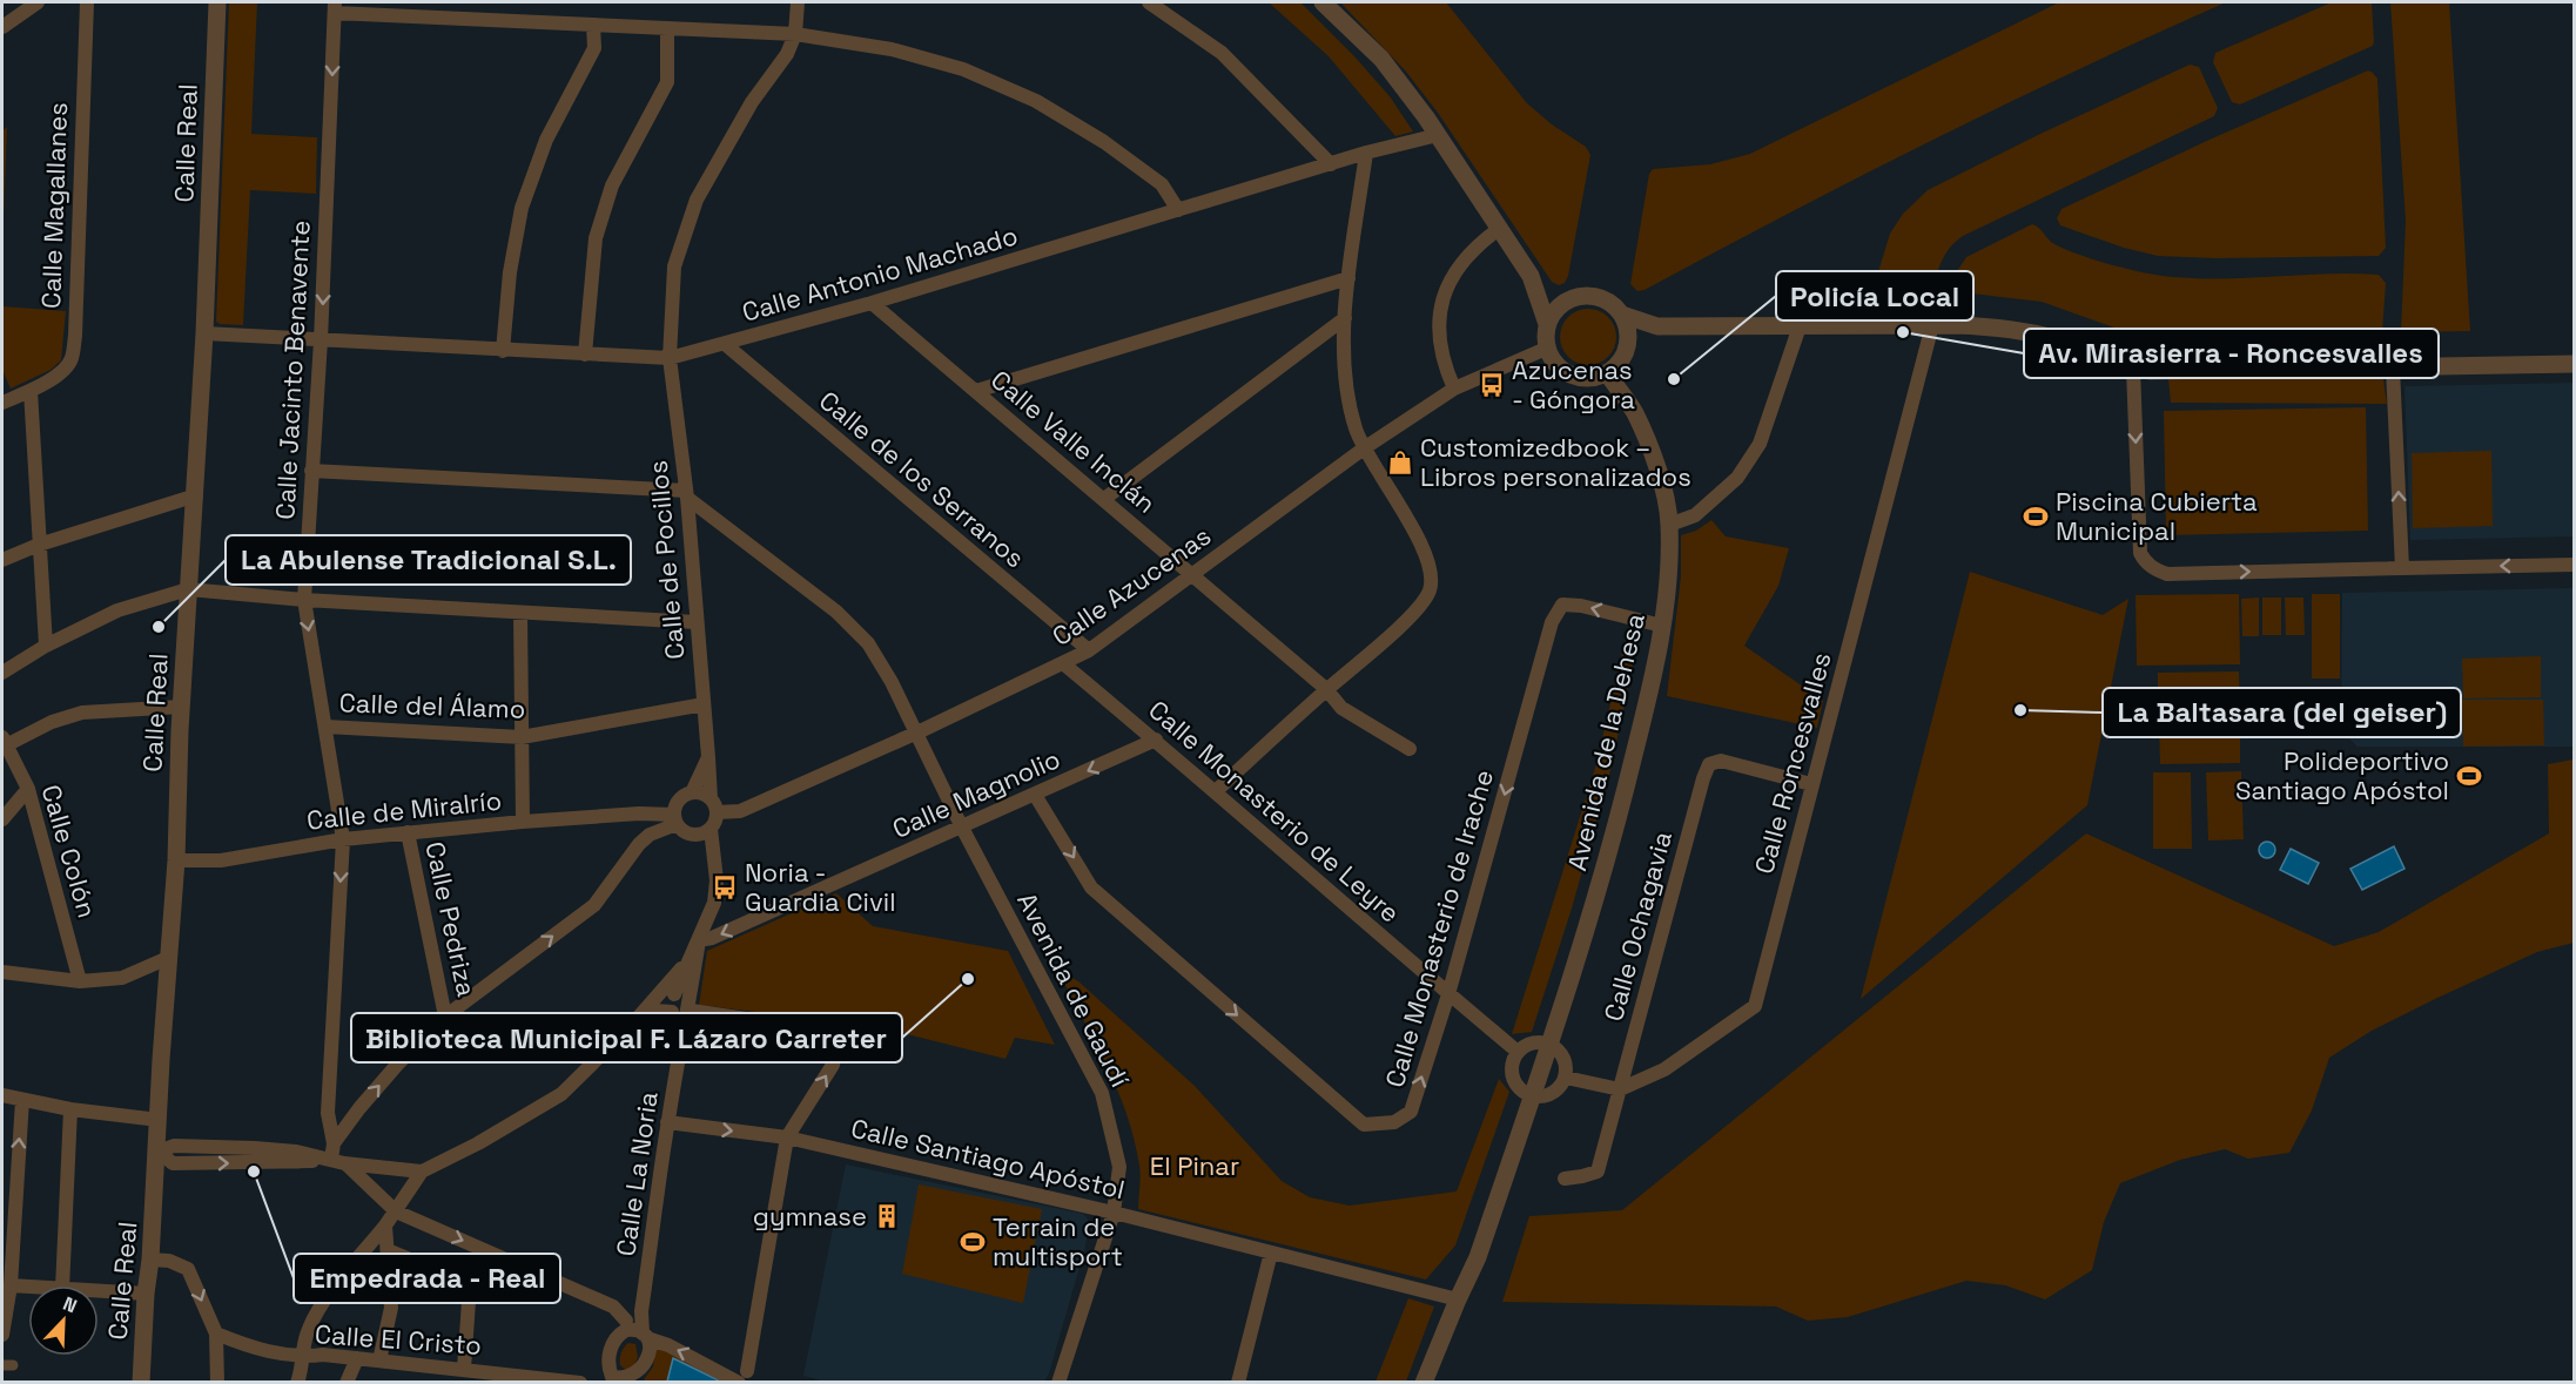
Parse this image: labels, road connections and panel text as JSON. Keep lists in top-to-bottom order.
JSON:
{
  "streets": {
    "street": [
      "Calle Real",
      "Calle Magallanes",
      "Calle Antonio Machado",
      "Calle Jacinto Benavente",
      "Calle Valle Inclán",
      "Calle de los Serranos",
      "Calle de Pocillos",
      "Calle Azucenas",
      "Calle del Álamo",
      "Avenida de la Dehesa",
      "Calle Roncesvalles",
      "Calle Magnolio",
      "Calle de Miralrío",
      "Calle Monasterio de Leyre",
      "Calle Colón",
      "Calle Pedriza",
      "Calle Ochagavia",
      "Calle Monasterio de Irache",
      "Avenida de Gaudí",
      "Calle Santiago Apóstol",
      "Calle La Noria",
      "Calle El Cristo"
    ]
  },
  "crossings": [
    ["Calle Real", "Calle Antonio Machado"],
    ["Calle Real", "Calle de Miralrío"],
    ["Calle Antonio Machado", "Calle Jacinto Benavente"],
    ["Calle Antonio Machado", "Calle Valle Inclán"],
    ["Calle Antonio Machado", "Calle de los Serranos"],
    ["Calle Antonio Machado", "Calle de Pocillos"],
    ["Calle Jacinto Benavente", "Calle del Álamo"],
    ["Calle Jacinto Benavente", "Calle de Miralrío"],
    ["Calle Valle Inclán", "Calle Azucenas"],
    ["Calle de los Serranos", "Calle Azucenas"],
    ["Calle de Pocillos", "Calle Azucenas"],
    ["Calle de Pocillos", "Calle del Álamo"],
    ["Calle de Pocillos", "Calle de Miralrío"],
    ["Calle de Pocillos", "Avenida de Gaudí"],
    ["Calle Azucenas", "Avenida de la Dehesa"],
    ["Calle Azucenas", "Calle de Miralrío"],
    ["Calle Azucenas", "Calle Monasterio de Leyre"],
    ["Calle Azucenas", "Avenida de Gaudí"],
    ["Avenida de la Dehesa", "Calle Monasterio de Irache"],
    ["Avenida de la Dehesa", "Calle Santiago Apóstol"],
    ["Calle Roncesvalles", "Calle Ochagavia"],
    ["Calle Magnolio", "Calle Monasterio de Leyre"],
    ["Calle Magnolio", "Calle Monasterio de Irache"],
    ["Calle Magnolio", "Avenida de Gaudí"],
    ["Calle de Miralrío", "Calle Pedriza"],
    ["Calle Monasterio de Leyre", "Calle Monasterio de Irache"],
    ["Avenida de Gaudí", "Calle Santiago Apóstol"],
    ["Calle Santiago Apóstol", "Calle La Noria"]
  ],
  "one_way": ["Calle Jacinto Benavente", "Calle Magnolio"],
  "parks": ["El Pinar"],
  "places": {
    "other": [
      "Av. Mirasierra - Roncesvalles",
      "Policía Local",
      "La Abulense Tradicional S.L.",
      "La Baltasara (del geiser)",
      "Biblioteca Municipal F. Lázaro Carreter",
      "Empedrada - Real"
    ],
    "bus stop": ["Azucenas - Góngora", "Noria - Guardia Civil"],
    "shop": ["Customizedbook – Libros personalizados"],
    "sports": ["Piscina Cubierta Municipal", "Polideportivo Santiago Apóstol", "Terrain de multisport"],
    "building": ["gymnase"]
  },
  "north": "top right"
}
